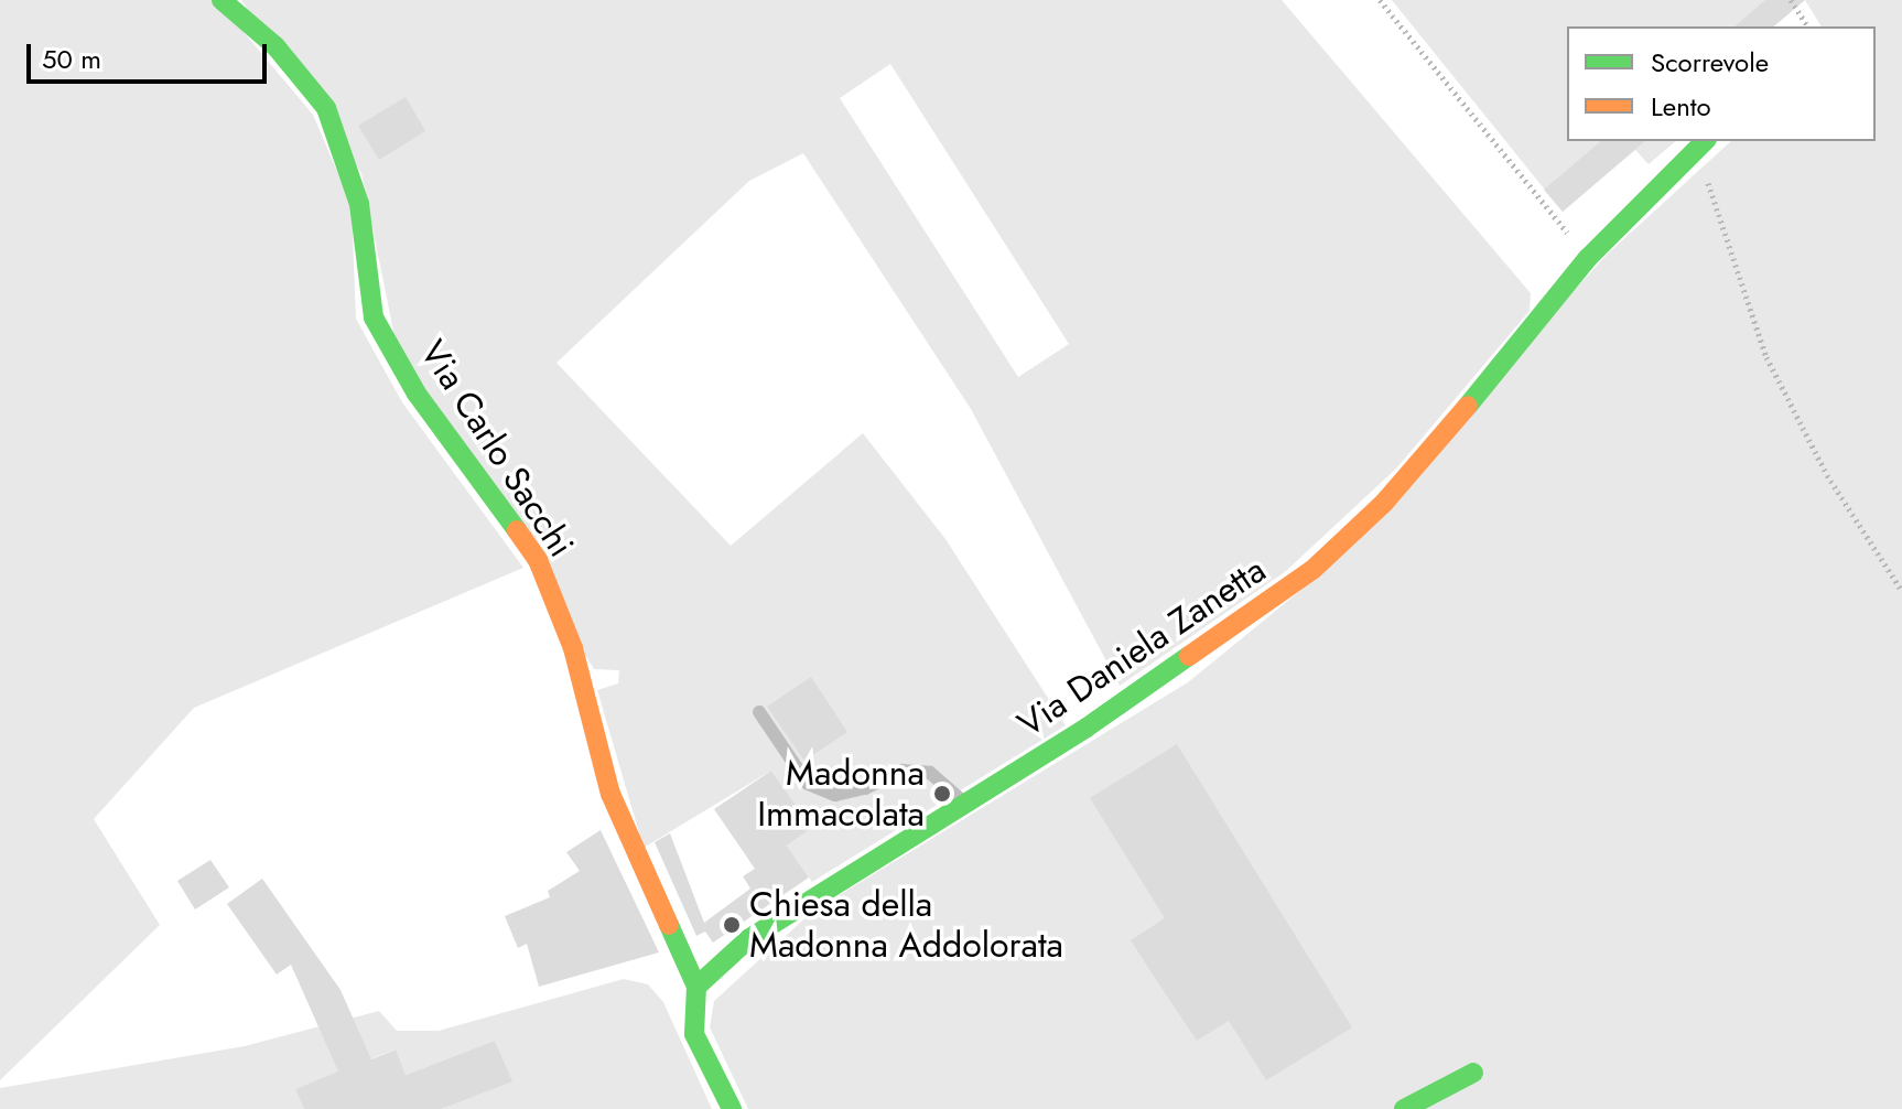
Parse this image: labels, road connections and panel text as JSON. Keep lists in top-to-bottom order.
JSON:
{
  "streets": {
    "street": ["Via Carlo Sacchi", "Via Daniela Zanetta"]
  },
  "crossings": [
    ["Via Carlo Sacchi", "Via Daniela Zanetta"]
  ],
  "places": ["Madonna Immacolata", "Chiesa della Madonna Addolorata"],
  "legend": ["Scorrevole", "Lento"],
  "scale_bar": "50 m"
}
